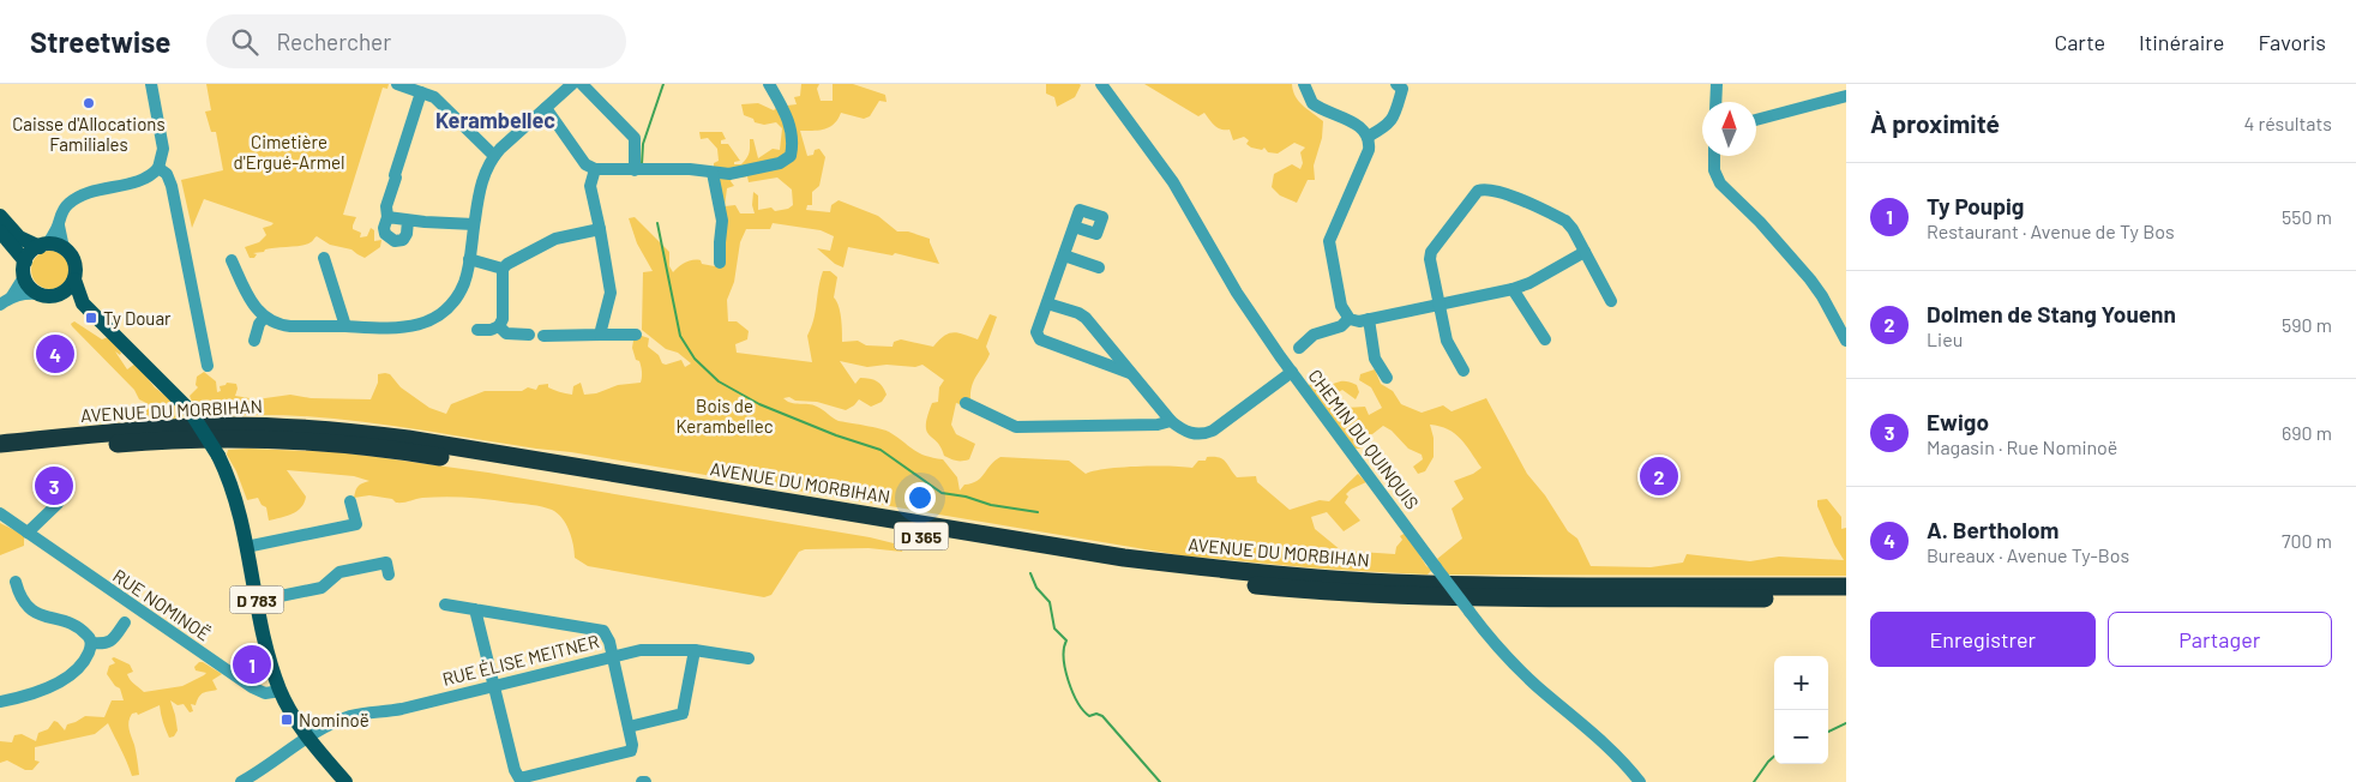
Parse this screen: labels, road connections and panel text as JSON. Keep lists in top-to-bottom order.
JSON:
{
  "streets": {
    "highway": ["AVENUE DU MORBIHAN", "D 365"],
    "main road": ["D 783"],
    "street": ["CHEMIN DU QUINQUIS", "RUE NOMINOË", "RUE ÉLISE MEITNER"]
  },
  "crossings": [
    ["D 783", "RUE NOMINOË"],
    ["D 783", "RUE ÉLISE MEITNER"]
  ],
  "districts": ["Kerambellec"],
  "parks": ["Cimetière d'Ergué-Armel", "Bois de Kerambellec"],
  "places": {
    "other": ["Caisse d'Allocations Familiales"],
    "transit": ["Ty Douar", "Nominoë"]
  },
  "north": "top",
  "page": {
    "header": "Streetwise",
    "search": "Rechercher",
    "nav": ["Carte", "Itinéraire", "Favoris"],
    "heading": ["À proximité", "4 résultats"],
    "list": [
      {
        "mark": "1",
        "name": "Ty Poupig",
        "note": "Restaurant · Avenue de Ty Bos",
        "value": "550 m"
      },
      {
        "mark": "2",
        "name": "Dolmen de Stang Youenn",
        "note": "Lieu",
        "value": "590 m"
      },
      {
        "mark": "3",
        "name": "Ewigo",
        "note": "Magasin · Rue Nominoë",
        "value": "690 m"
      },
      {
        "mark": "4",
        "name": "A. Bertholom",
        "note": "Bureaux · Avenue Ty-Bos",
        "value": "700 m"
      }
    ],
    "pins": [
      "4",
      "2",
      "3",
      "1"
    ],
    "buttons": ["Enregistrer", "Partager"],
    "map_buttons": ["+", "−"]
  }
}
